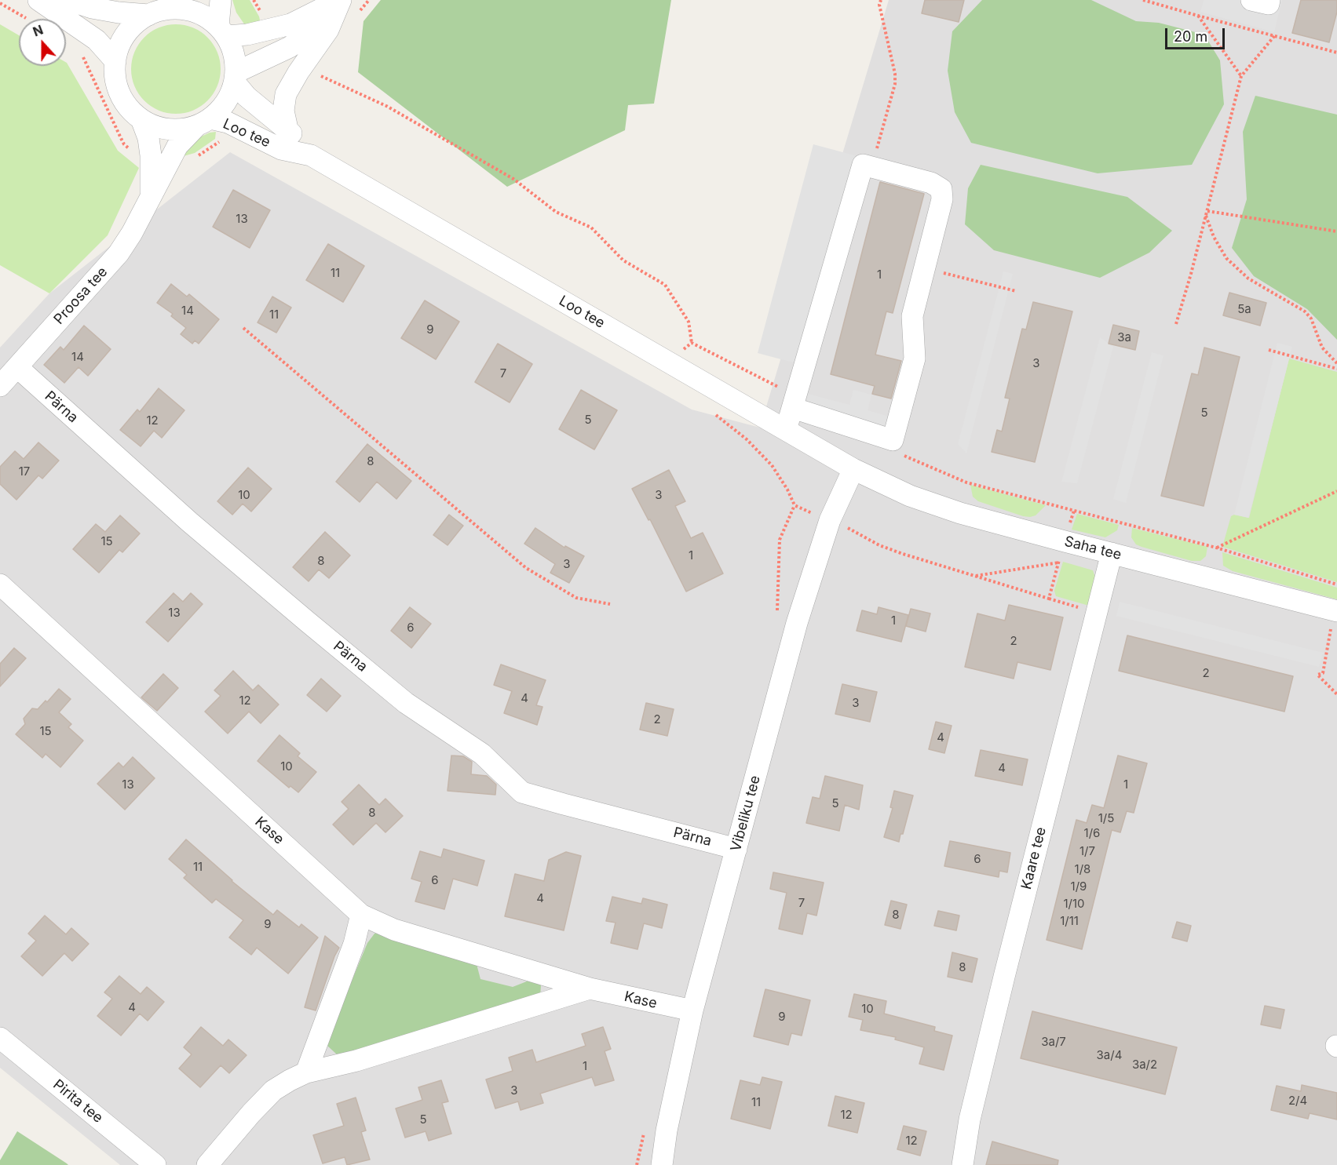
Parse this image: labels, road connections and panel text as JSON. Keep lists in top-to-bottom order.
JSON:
{
  "streets": {
    "street": [
      "Loo tee",
      "Proosa tee",
      "Pärna",
      "Saha tee",
      "Vibeliku tee",
      "Kase",
      "Kaare tee",
      "Pirita tee"
    ]
  },
  "crossings": [
    ["Loo tee", "Proosa tee"],
    ["Loo tee", "Saha tee"],
    ["Loo tee", "Vibeliku tee"],
    ["Proosa tee", "Pärna"],
    ["Pärna", "Vibeliku tee"],
    ["Saha tee", "Vibeliku tee"],
    ["Saha tee", "Kaare tee"],
    ["Vibeliku tee", "Kase"]
  ],
  "house_numbers": [
    "13",
    "11",
    "1",
    "5a",
    "14",
    "11",
    "9",
    "3a",
    "14",
    "3",
    "7",
    "5",
    "5",
    "12",
    "8",
    "17",
    "10",
    "3",
    "15",
    "1",
    "8",
    "3",
    "13",
    "1",
    "6",
    "2",
    "2",
    "4",
    "12",
    "3",
    "2",
    "15",
    "4",
    "10",
    "4",
    "13",
    "1",
    "5",
    "8",
    "1/5",
    "1/6",
    "1/7",
    "6",
    "11",
    "1/8",
    "6",
    "1/9",
    "4",
    "7",
    "1/10",
    "8",
    "1/11",
    "9",
    "8",
    "4",
    "10",
    "9",
    "3a/7",
    "3a/4",
    "3a/2",
    "1",
    "3",
    "2/4",
    "11",
    "12",
    "5",
    "12"
  ],
  "scale_bar": "20 m",
  "north": "top"
}
